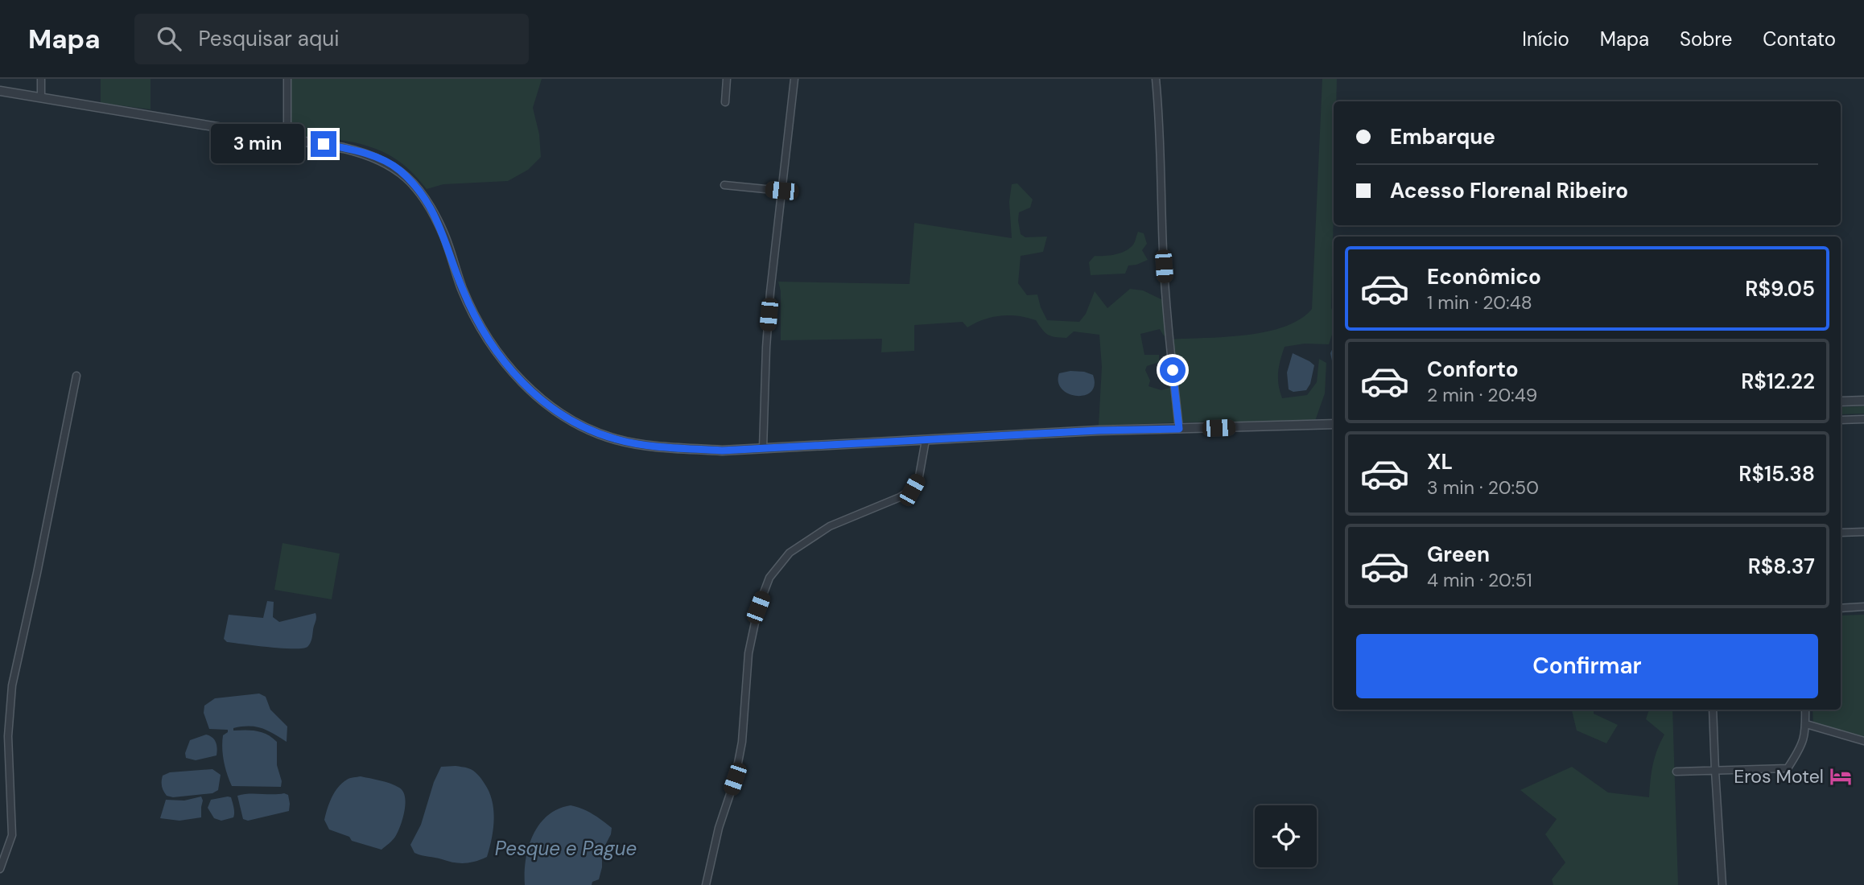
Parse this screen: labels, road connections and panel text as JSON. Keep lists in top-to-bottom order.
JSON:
{
  "water": ["Pesque e Pague"],
  "places": {
    "hotel": ["Eros Motel"]
  },
  "page": {
    "header": "Mapa",
    "search": "Pesquisar aqui",
    "nav": [
      "Início",
      "Mapa",
      "Sobre",
      "Contato"
    ],
    "banner": ["Embarque", "Acesso Florenal Ribeiro"],
    "bubble": "3 min",
    "list": [
      {
        "name": "Econômico",
        "note": "1 min · 20:48",
        "value": "R$9.05"
      },
      {
        "name": "Conforto",
        "note": "2 min · 20:49",
        "value": "R$12.22"
      },
      {
        "name": "XL",
        "note": "3 min · 20:50",
        "value": "R$15.38"
      },
      {
        "name": "Green",
        "note": "4 min · 20:51",
        "value": "R$8.37"
      }
    ],
    "buttons": "Confirmar"
  }
}
